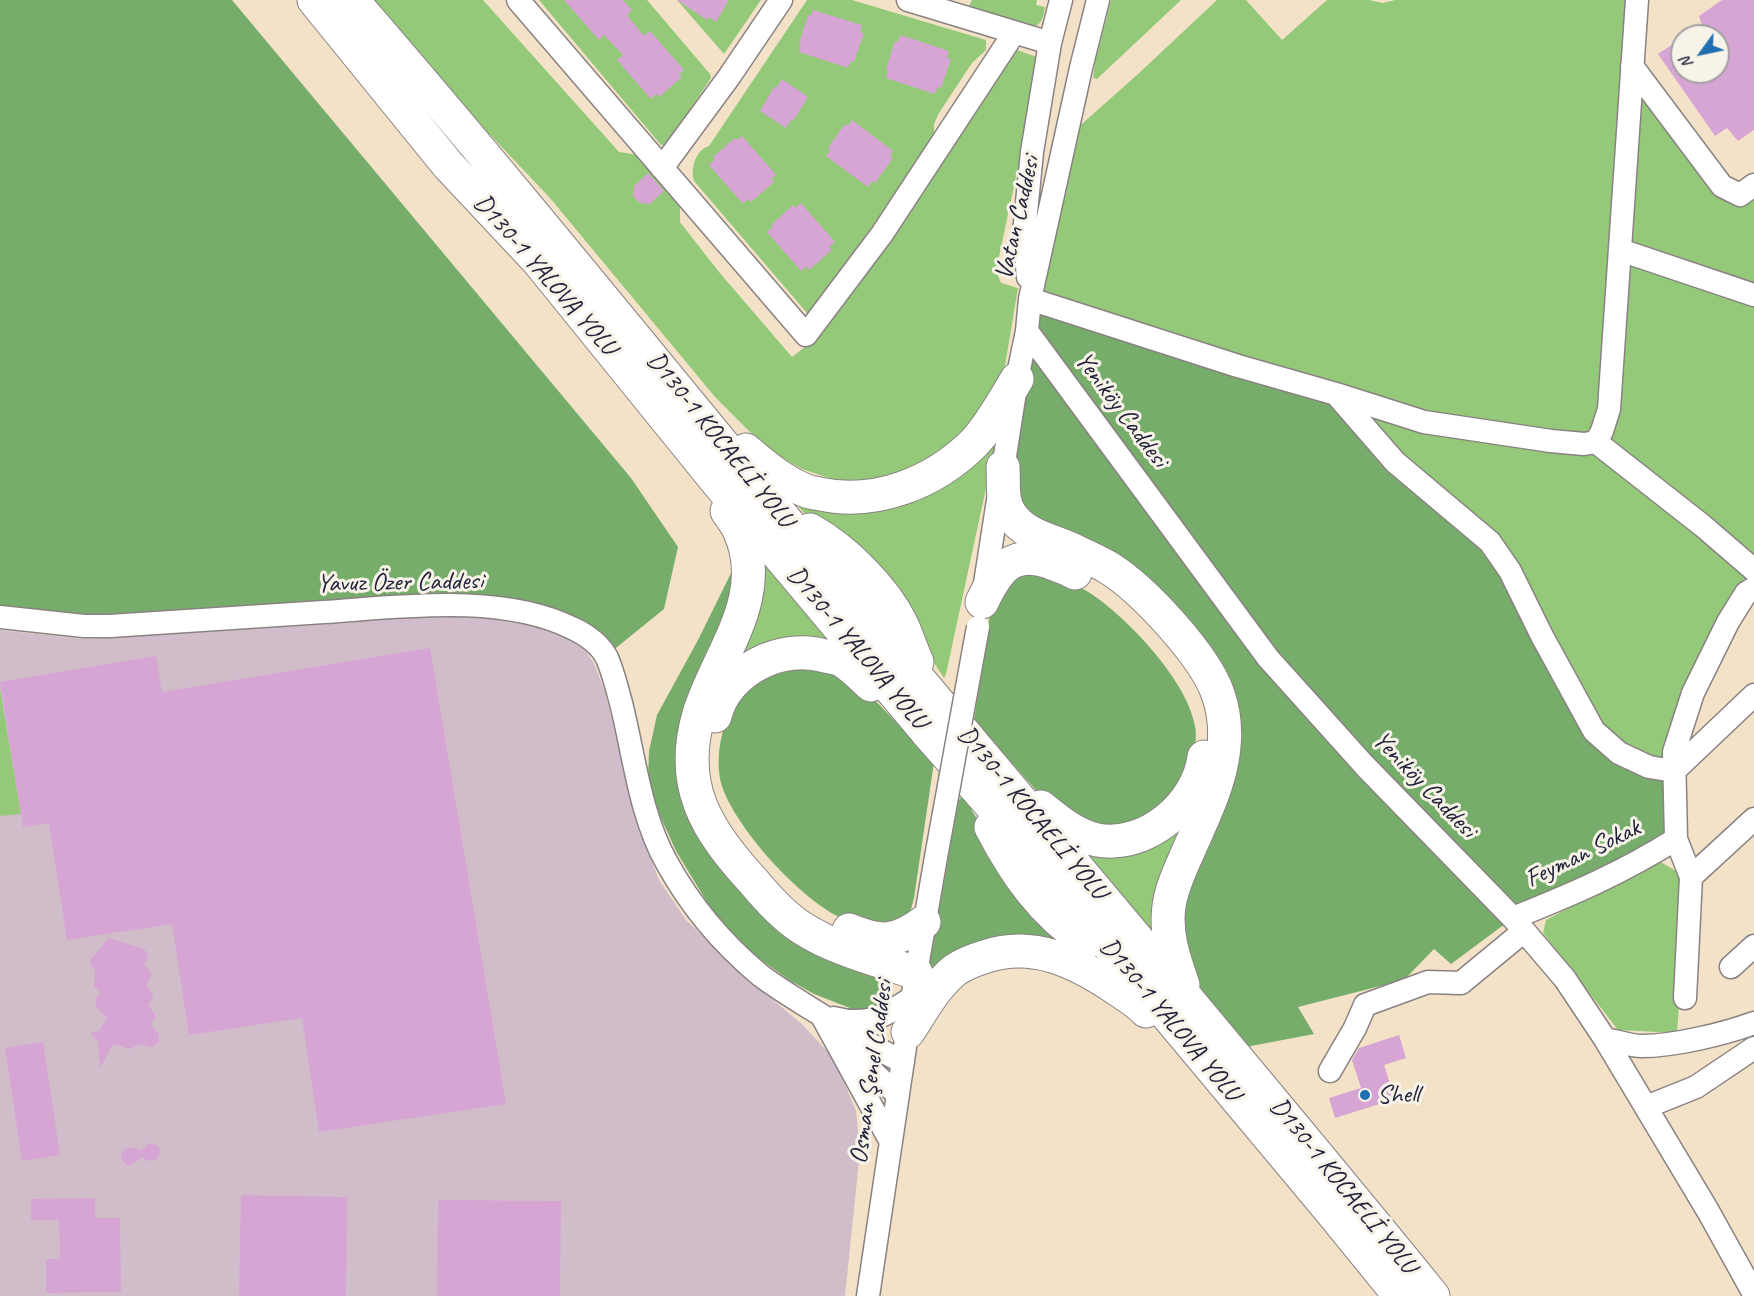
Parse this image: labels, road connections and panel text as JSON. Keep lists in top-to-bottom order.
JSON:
{
  "streets": {
    "highway": ["D130-1 YALOVA YOLU", "D130-1 KOCAELİ YOLU"],
    "street": [
      "Vatan Caddesi",
      "Yeniköy Caddesi",
      "Yavuz Özer Caddesi",
      "Feyman Sokak",
      "Osman Şenel Caddesi"
    ]
  },
  "crossings": [
    ["Vatan Caddesi", "Osman Şenel Caddesi"],
    ["D130-1 YALOVA YOLU", "D130-1 KOCAELİ YOLU"],
    ["Yeniköy Caddesi", "Feyman Sokak"],
    ["Yeniköy Caddesi", "Osman Şenel Caddesi"],
    ["Yavuz Özer Caddesi", "Osman Şenel Caddesi"]
  ],
  "places": ["Shell"],
  "north": "bottom left"
}
